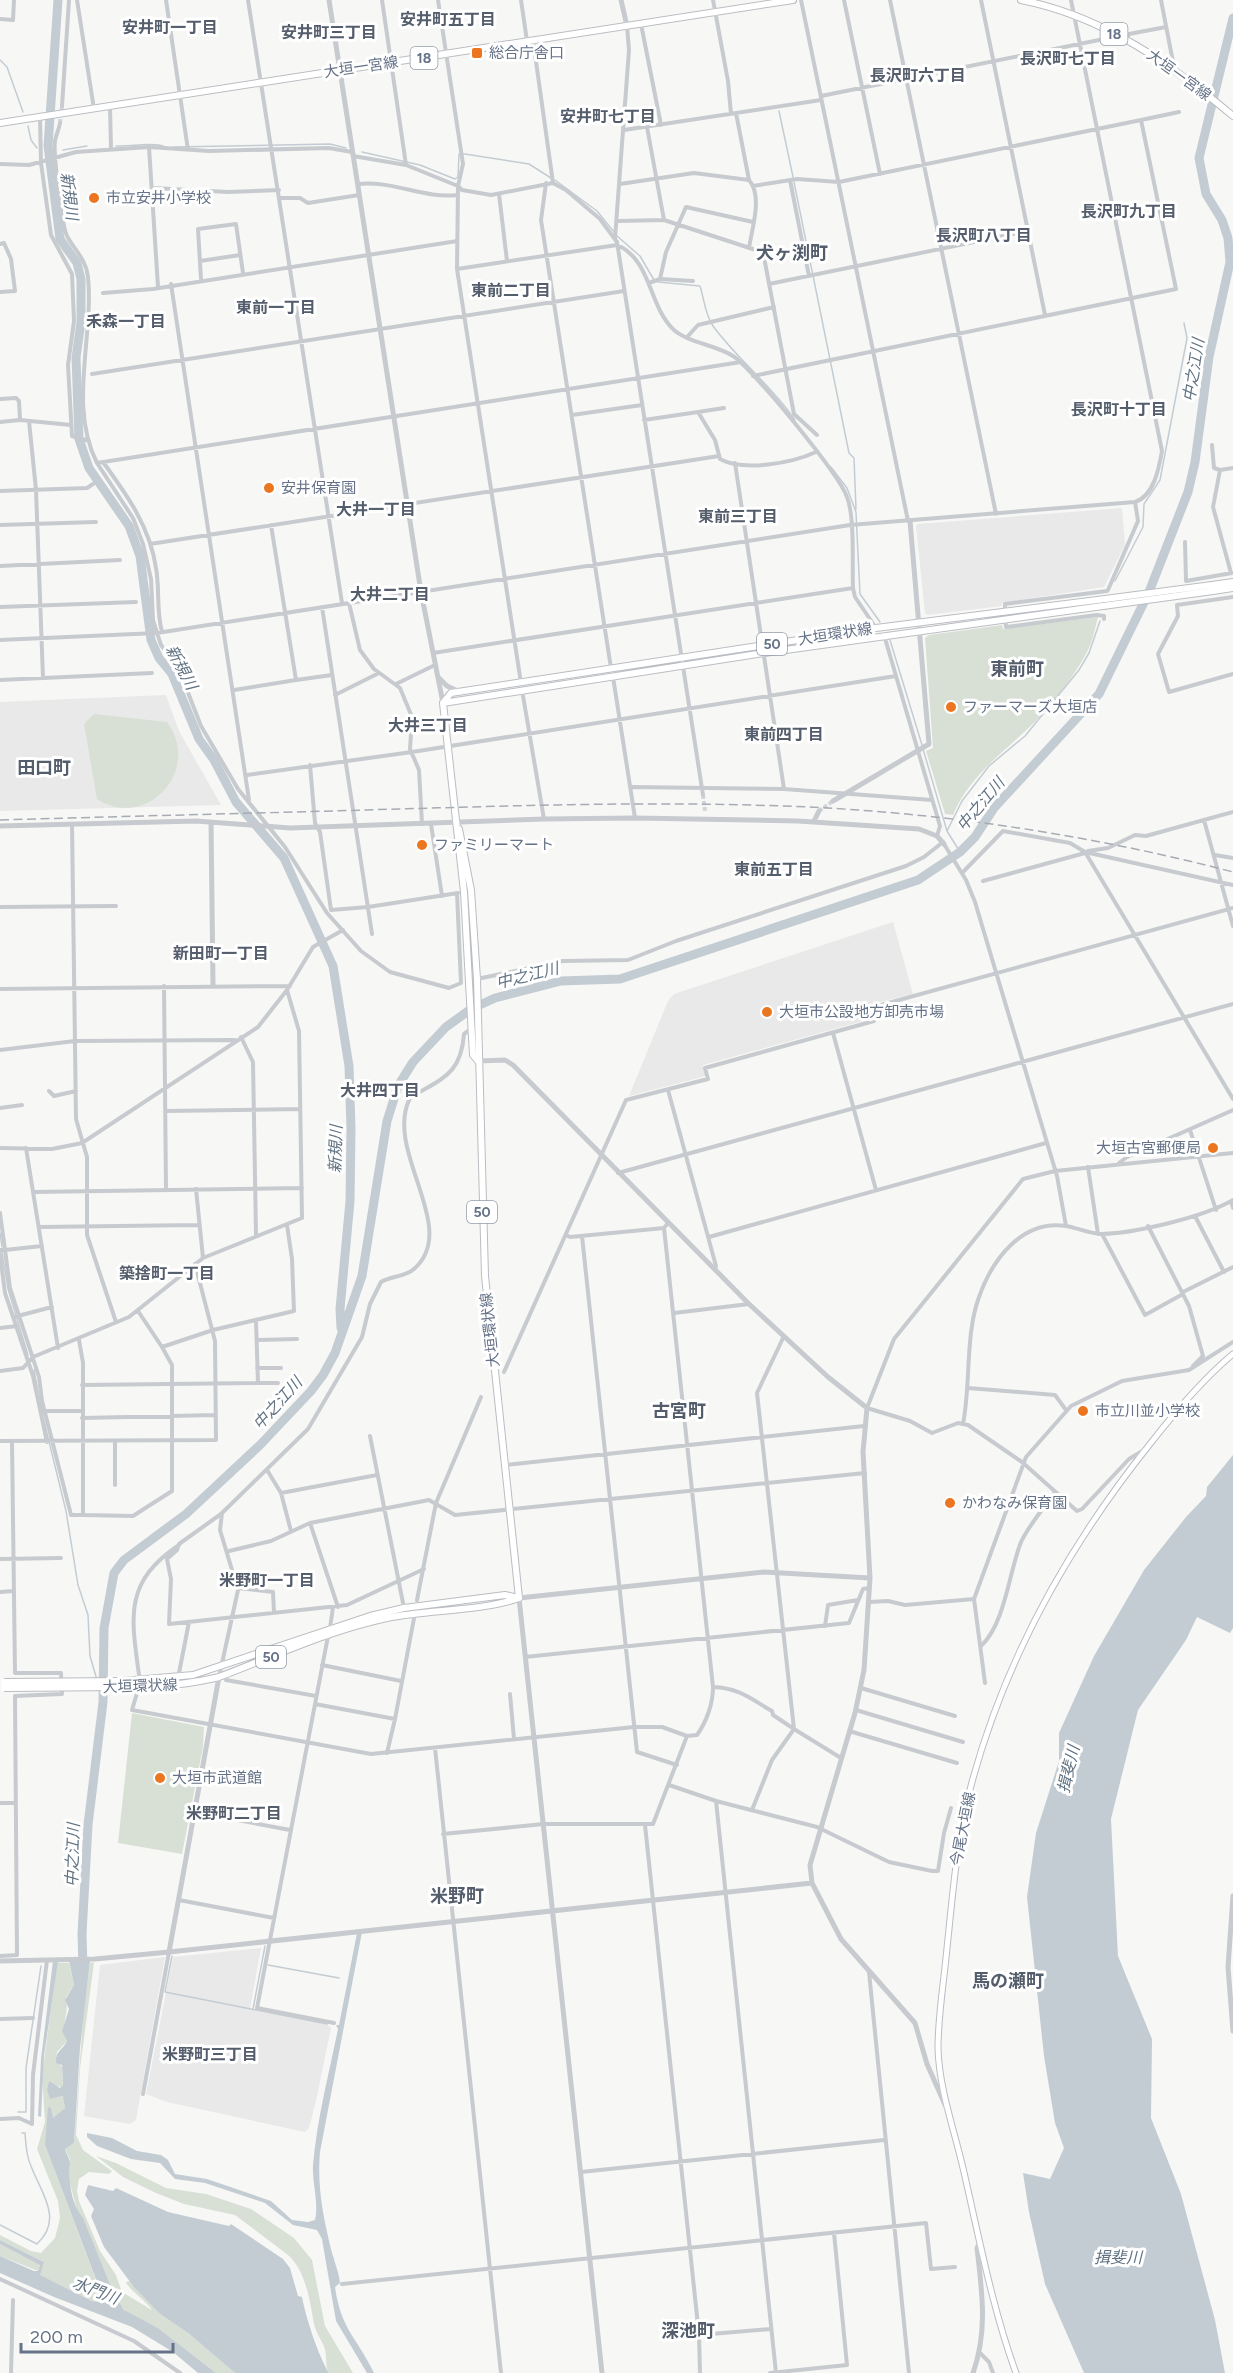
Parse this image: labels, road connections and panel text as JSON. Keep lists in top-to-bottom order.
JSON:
{
  "streets": {
    "main road": [
      "18",
      "大垣一宮線",
      "大垣環状線",
      "50",
      "今尾大垣線"
    ]
  },
  "districts": [
    "安井町五丁目",
    "安井町一丁目",
    "安井町三丁目",
    "長沢町七丁目",
    "長沢町六丁目",
    "安井町七丁目",
    "長沢町九丁目",
    "長沢町八丁目",
    "犬ヶ渕町",
    "東前二丁目",
    "東前一丁目",
    "禾森一丁目",
    "長沢町十丁目",
    "大井一丁目",
    "東前三丁目",
    "大井二丁目",
    "東前町",
    "大井三丁目",
    "東前四丁目",
    "田口町",
    "東前五丁目",
    "新田町一丁目",
    "大井四丁目",
    "築捨町一丁目",
    "古宮町",
    "米野町一丁目",
    "米野町二丁目",
    "米野町",
    "馬の瀬町",
    "米野町三丁目",
    "深池町"
  ],
  "water": [
    "新規川",
    "中之江川",
    "揖斐川",
    "水門川"
  ],
  "places": {
    "transit": ["総合庁舎口"],
    "other": [
      "市立安井小学校",
      "安井保育園",
      "ファーマーズ大垣店",
      "ファミリーマート",
      "大垣市公設地方卸売市場",
      "大垣古宮郵便局",
      "市立川並小学校",
      "かわなみ保育園",
      "大垣市武道館"
    ]
  },
  "scale_bar": "200 m"
}
